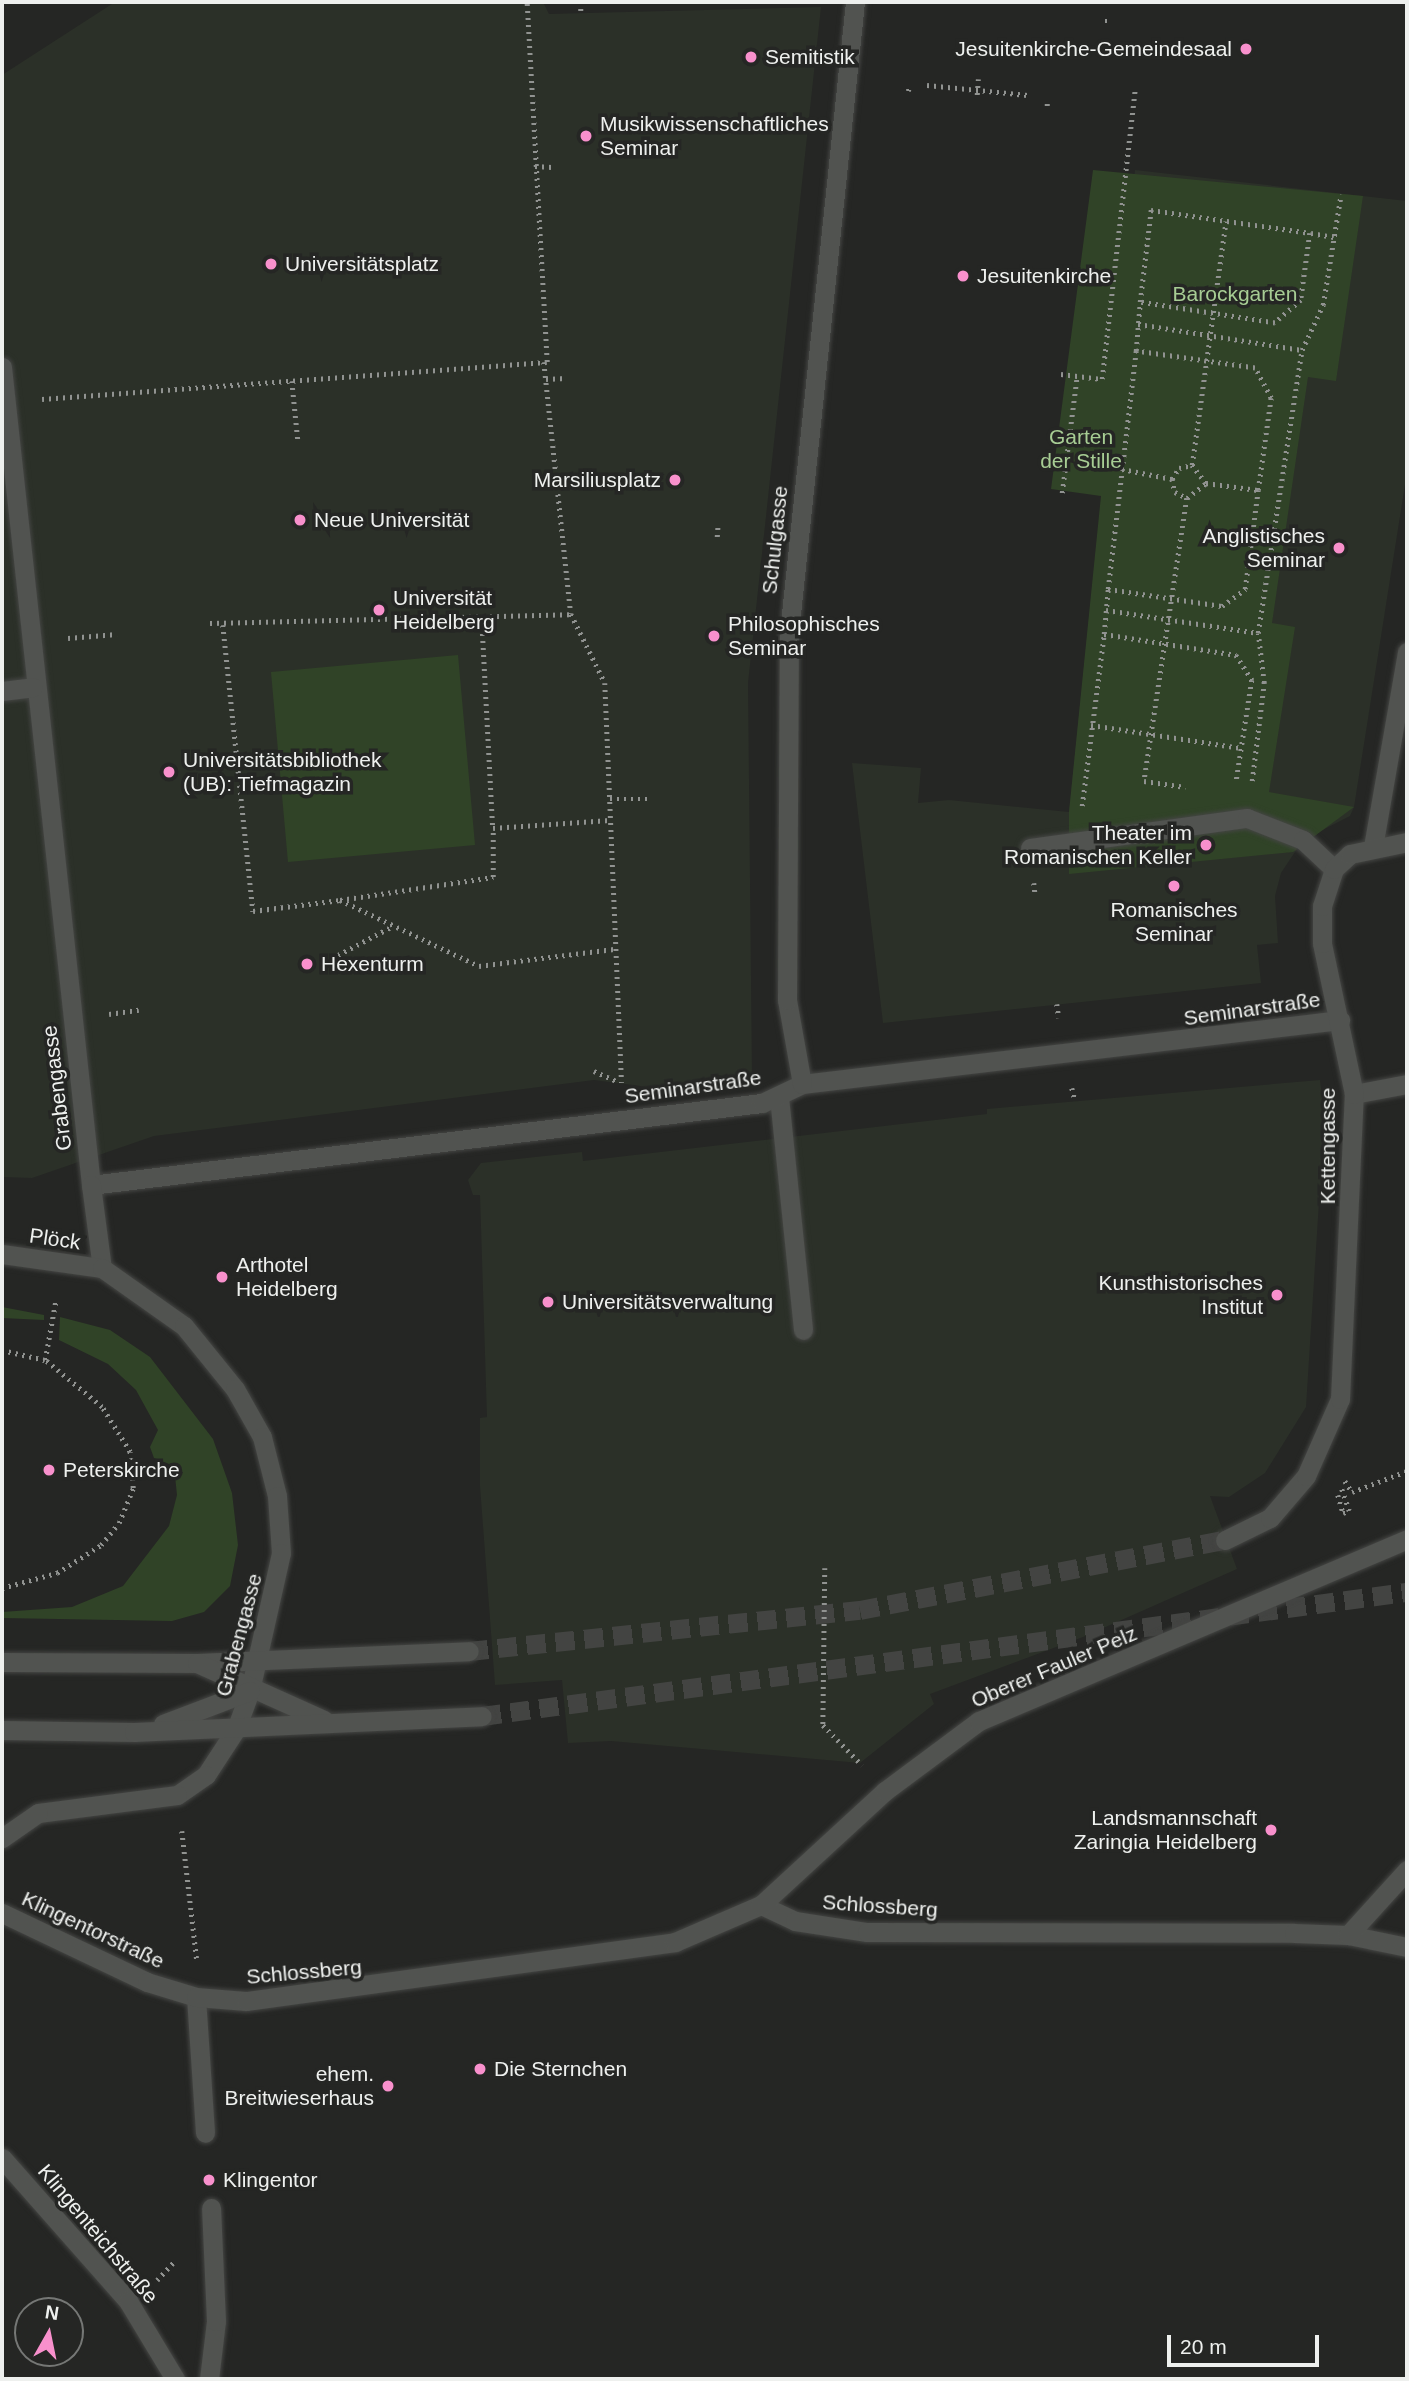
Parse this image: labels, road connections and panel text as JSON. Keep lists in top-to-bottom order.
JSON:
{
  "streets": {
    "street": [
      "Schulgasse",
      "Seminarstraße",
      "Grabengasse",
      "Kettengasse",
      "Plöck",
      "Oberer Fauler Pelz",
      "Schlossberg",
      "Klingentorstraße",
      "Klingenteichstraße"
    ]
  },
  "crossings": [
    ["Schulgasse", "Seminarstraße"],
    ["Seminarstraße", "Grabengasse"],
    ["Seminarstraße", "Kettengasse"],
    ["Grabengasse", "Plöck"],
    ["Oberer Fauler Pelz", "Schlossberg"],
    ["Schlossberg", "Klingentorstraße"]
  ],
  "parks": ["Barockgarten", "Garten der Stille"],
  "places": [
    "Jesuitenkirche-Gemeindesaal",
    "Semitistik",
    "Musikwissenschaftliches Seminar",
    "Universitätsplatz",
    "Jesuitenkirche",
    "Marsiliusplatz",
    "Neue Universität",
    "Anglistisches Seminar",
    "Universität Heidelberg",
    "Philosophisches Seminar",
    "Universitätsbibliothek (UB): Tiefmagazin",
    "Theater im Romanischen Keller",
    "Romanisches Seminar",
    "Hexenturm",
    "Arthotel Heidelberg",
    "Kunsthistorisches Institut",
    "Universitätsverwaltung",
    "Peterskirche",
    "Landsmannschaft Zaringia Heidelberg",
    "Die Sternchen",
    "ehem. Breitwieserhaus",
    "Klingentor"
  ],
  "scale_bar": "20 m",
  "north": "top"
}
